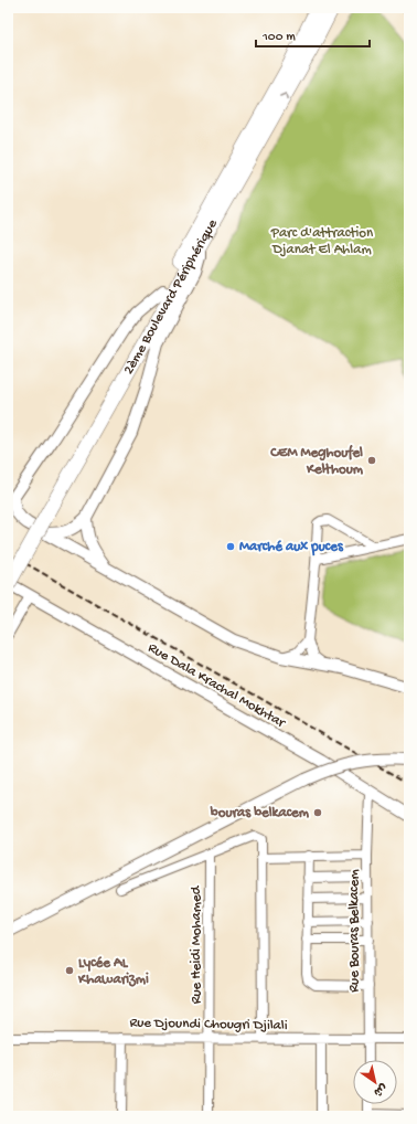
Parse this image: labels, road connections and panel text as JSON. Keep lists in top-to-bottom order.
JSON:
{
  "streets": {
    "main road": ["2ème Boulevard Périphérique"],
    "street": [
      "Rue Dala Krachal Mokhtar",
      "Rue Bouras Belkacem",
      "Rue Heidi Mohamed",
      "Rue Djoundi Chougri Djilali"
    ]
  },
  "crossings": [
    ["2ème Boulevard Périphérique", "Rue Dala Krachal Mokhtar"],
    ["Rue Dala Krachal Mokhtar", "Rue Bouras Belkacem"],
    ["Rue Bouras Belkacem", "Rue Djoundi Chougri Djilali"],
    ["Rue Heidi Mohamed", "Rue Djoundi Chougri Djilali"]
  ],
  "parks": ["Parc d'attraction Djanat El Ahlam"],
  "places": [
    "CEM Meghoufel Kelthoum",
    "Marché aux puces",
    "bouras belkacem",
    "Lycée AL Khawarizmi"
  ],
  "scale_bar": "100 m",
  "north": "bottom right"
}
